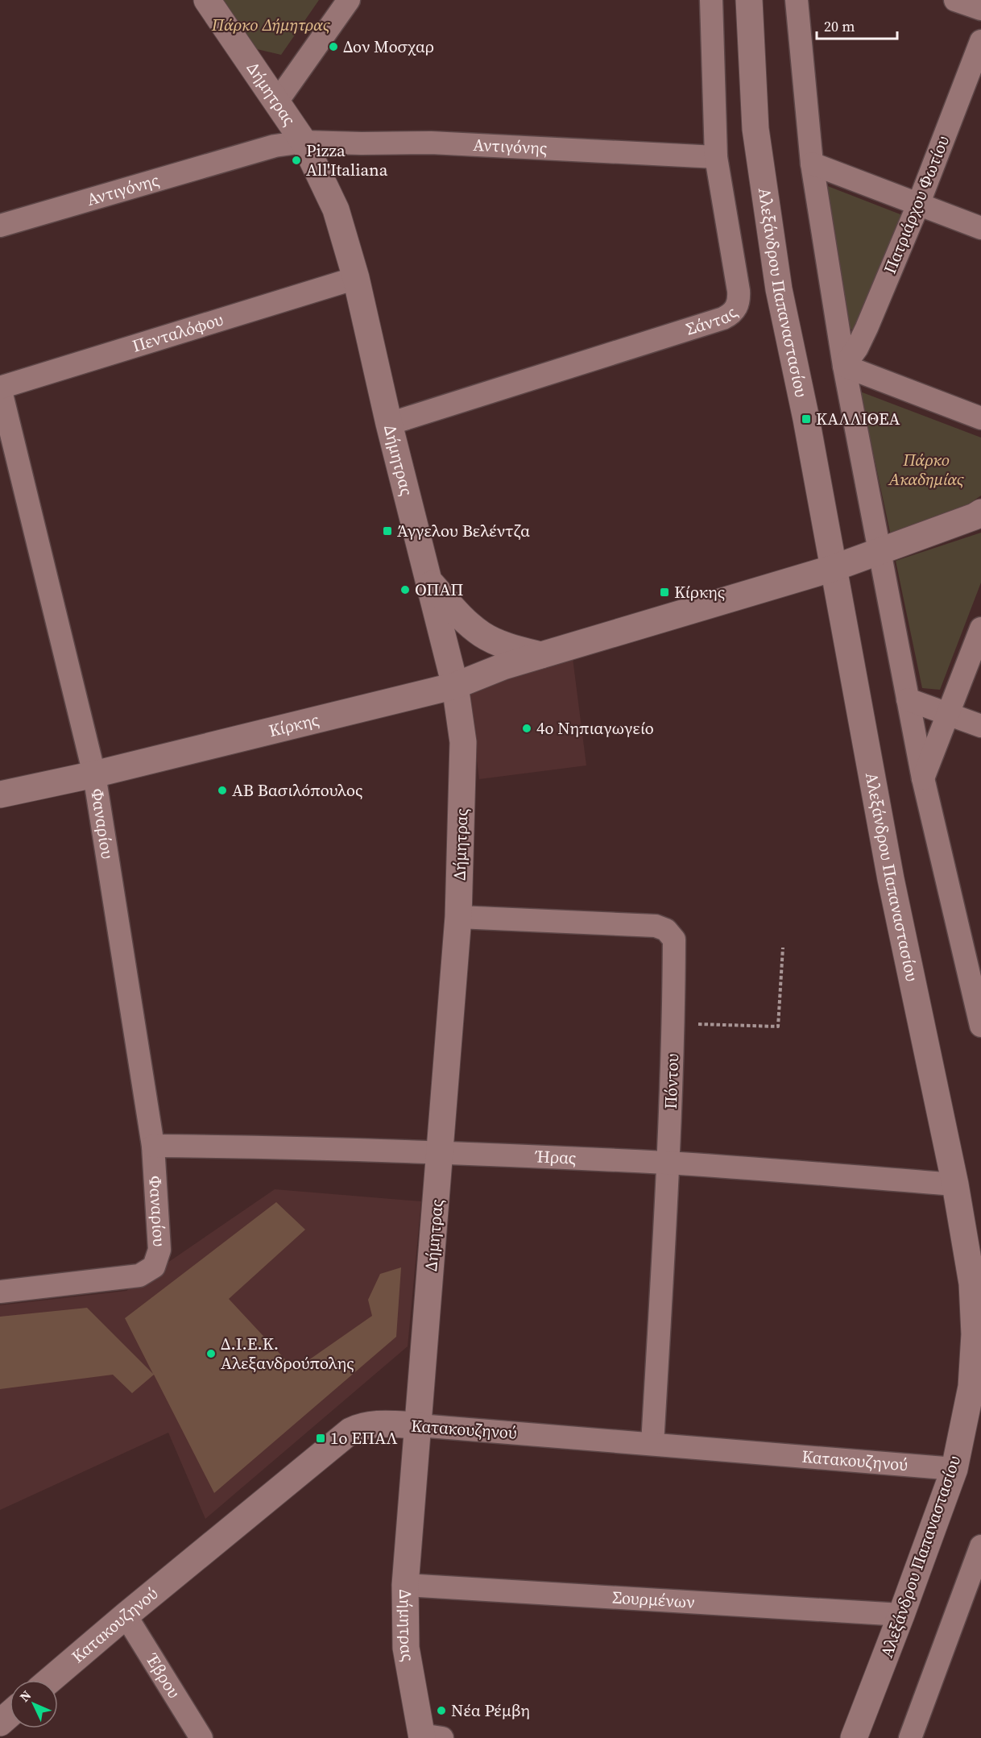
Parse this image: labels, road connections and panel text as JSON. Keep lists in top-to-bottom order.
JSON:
{
  "streets": {
    "street": [
      "Δήμητρας",
      "Αντιγόνης",
      "Πατριάρχου Φωτίου",
      "Αλεξάνδρου Παπαναστασίου",
      "Σάντας",
      "Πενταλόφου",
      "Κίρκης",
      "Φαναρίου",
      "Πόντου",
      "Ήρας",
      "Κατακουζηνού",
      "Σουρμένων",
      "Έβρου"
    ]
  },
  "crossings": [
    ["Δήμητρας", "Αντιγόνης"],
    ["Δήμητρας", "Σάντας"],
    ["Δήμητρας", "Πενταλόφου"],
    ["Δήμητρας", "Κίρκης"],
    ["Δήμητρας", "Πόντου"],
    ["Δήμητρας", "Ήρας"],
    ["Δήμητρας", "Κατακουζηνού"],
    ["Δήμητρας", "Σουρμένων"],
    ["Αντιγόνης", "Σάντας"],
    ["Αλεξάνδρου Παπαναστασίου", "Κίρκης"],
    ["Αλεξάνδρου Παπαναστασίου", "Ήρας"],
    ["Αλεξάνδρου Παπαναστασίου", "Κατακουζηνού"],
    ["Αλεξάνδρου Παπαναστασίου", "Σουρμένων"],
    ["Πενταλόφου", "Φαναρίου"],
    ["Κίρκης", "Φαναρίου"],
    ["Φαναρίου", "Ήρας"],
    ["Πόντου", "Ήρας"],
    ["Πόντου", "Κατακουζηνού"],
    ["Κατακουζηνού", "Έβρου"]
  ],
  "parks": ["Πάρκο Δήμητρας", "Πάρκο Ακαδημίας"],
  "places": {
    "other": [
      "Δον Μοσχαρ",
      "Pizza All'Italiana",
      "ΟΠΑΠ",
      "4ο Νηπιαγωγείο",
      "ΑΒ Βασιλόπουλος",
      "Δ.Ι.Ε.Κ. Αλεξανδρούπολης",
      "Νέα Ρέμβη"
    ],
    "transit": [
      "ΚΑΛΛΙΘΕΑ",
      "Άγγελου Βελέντζα",
      "Κίρκης",
      "1ο ΕΠΑΛ"
    ]
  },
  "scale_bar": "20 m",
  "north": "top left"
}
